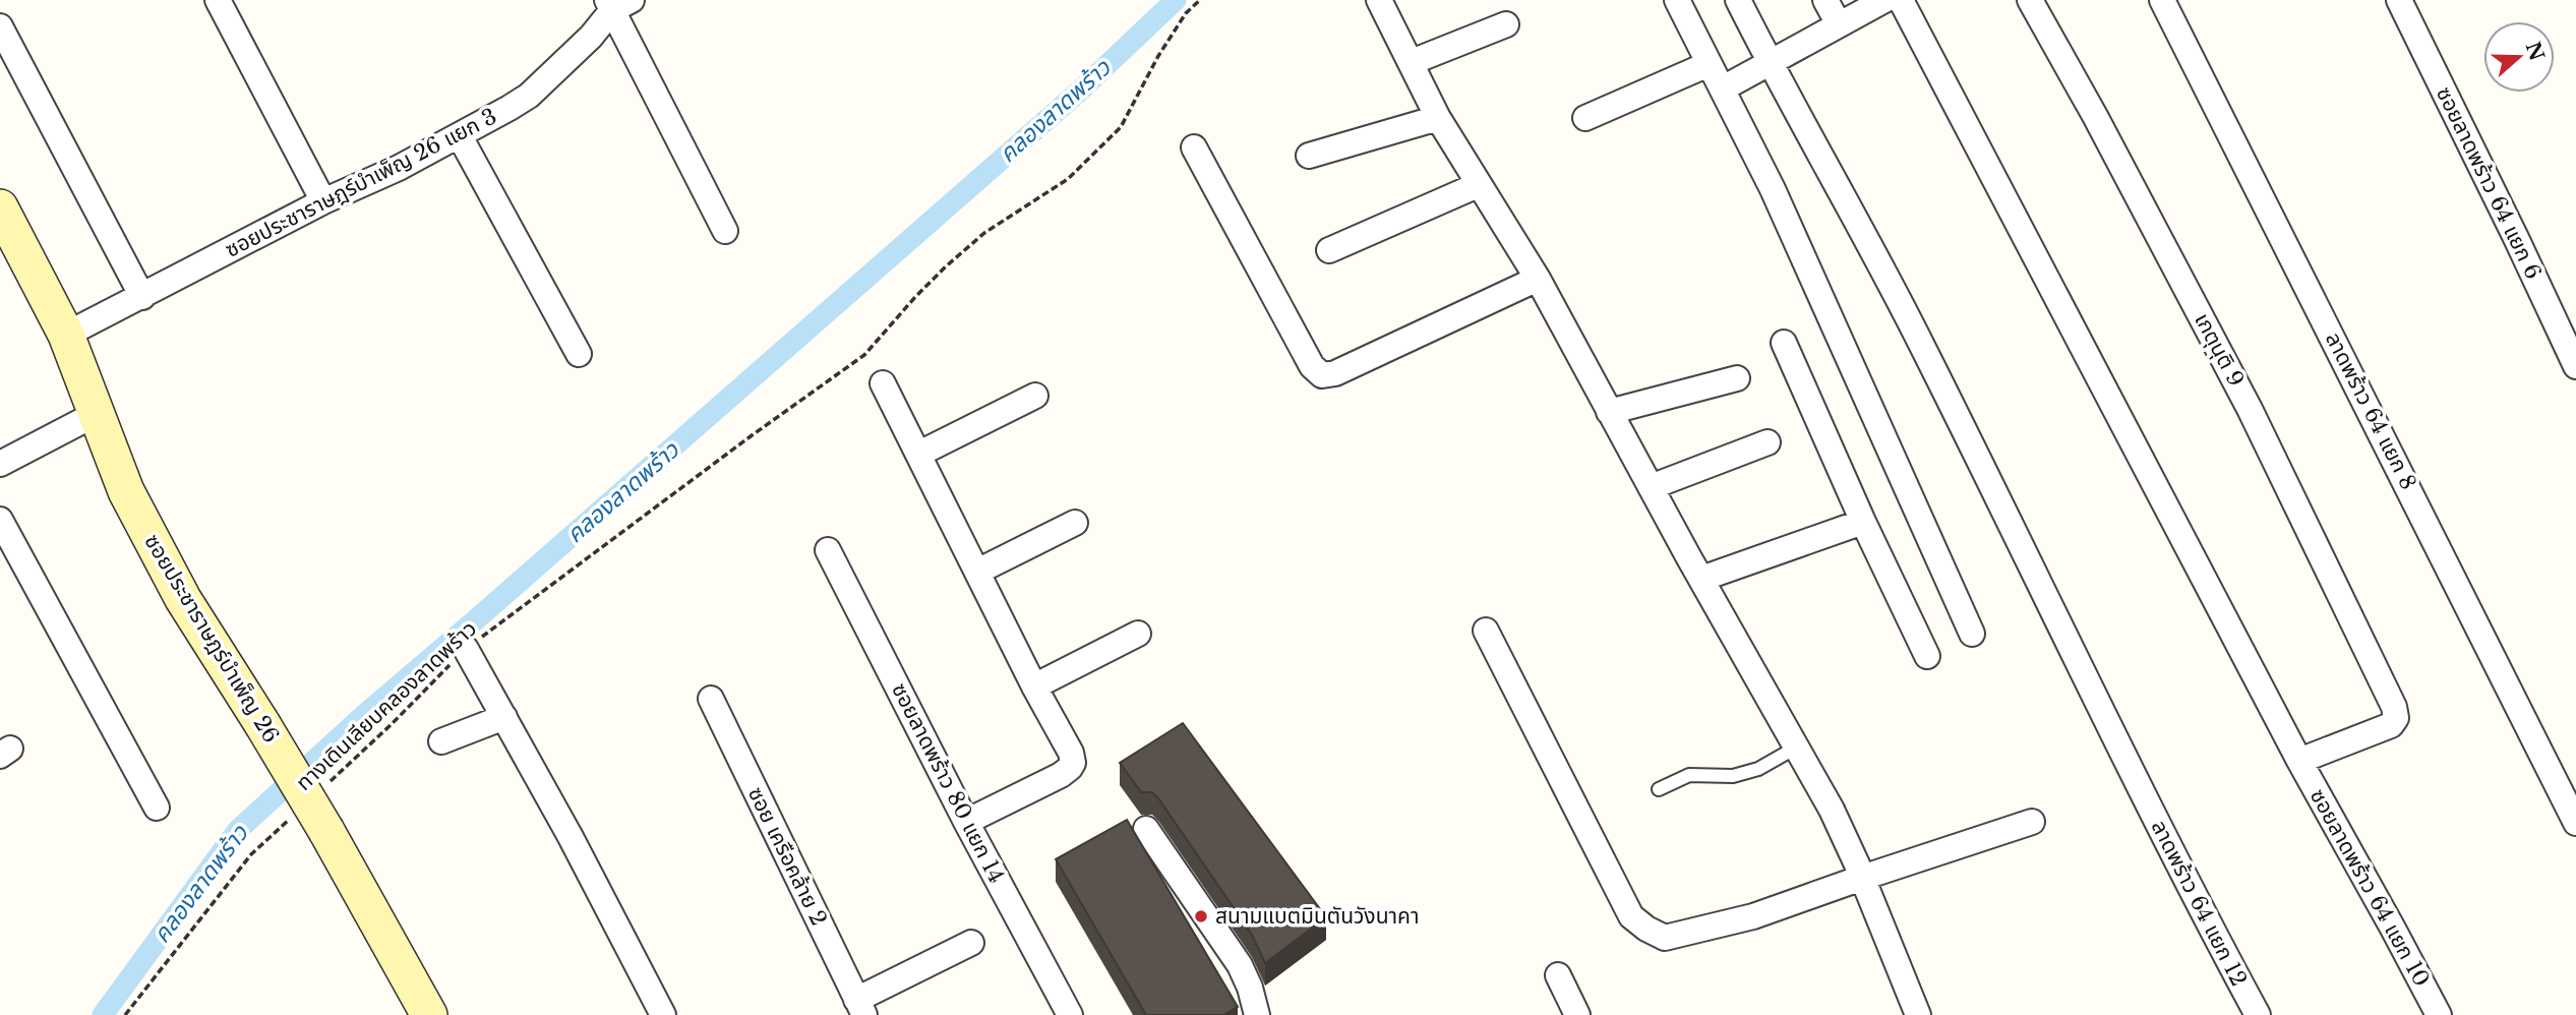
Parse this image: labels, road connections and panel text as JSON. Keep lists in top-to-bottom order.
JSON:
{
  "streets": {
    "street": [
      "ซอยประชาราษฎร์บำเพ็ญ 26 แยก 3",
      "ซอยลาดพร้าว 64 แยก 6",
      "เกตุนุติ 9",
      "ลาดพร้าว 64 แยก 8",
      "ซอยประชาราษฎร์บำเพ็ญ 26",
      "ซอยลาดพร้าว 80 แยก 14",
      "ซอย เครือคล้าย 2",
      "ซอยลาดพร้าว 64 แยก 10",
      "ลาดพร้าว 64 แยก 12"
    ],
    "path": ["ทางเดินเลียบคลองลาดพร้าว"]
  },
  "crossings": [
    ["ซอยประชาราษฎร์บำเพ็ญ 26 แยก 3", "ซอยประชาราษฎร์บำเพ็ญ 26"],
    ["เกตุนุติ 9", "ซอยลาดพร้าว 64 แยก 10"]
  ],
  "water": ["คลองลาดพร้าว"],
  "places": ["สนามแบตมินตันวังนาคา"],
  "north": "right"
}
